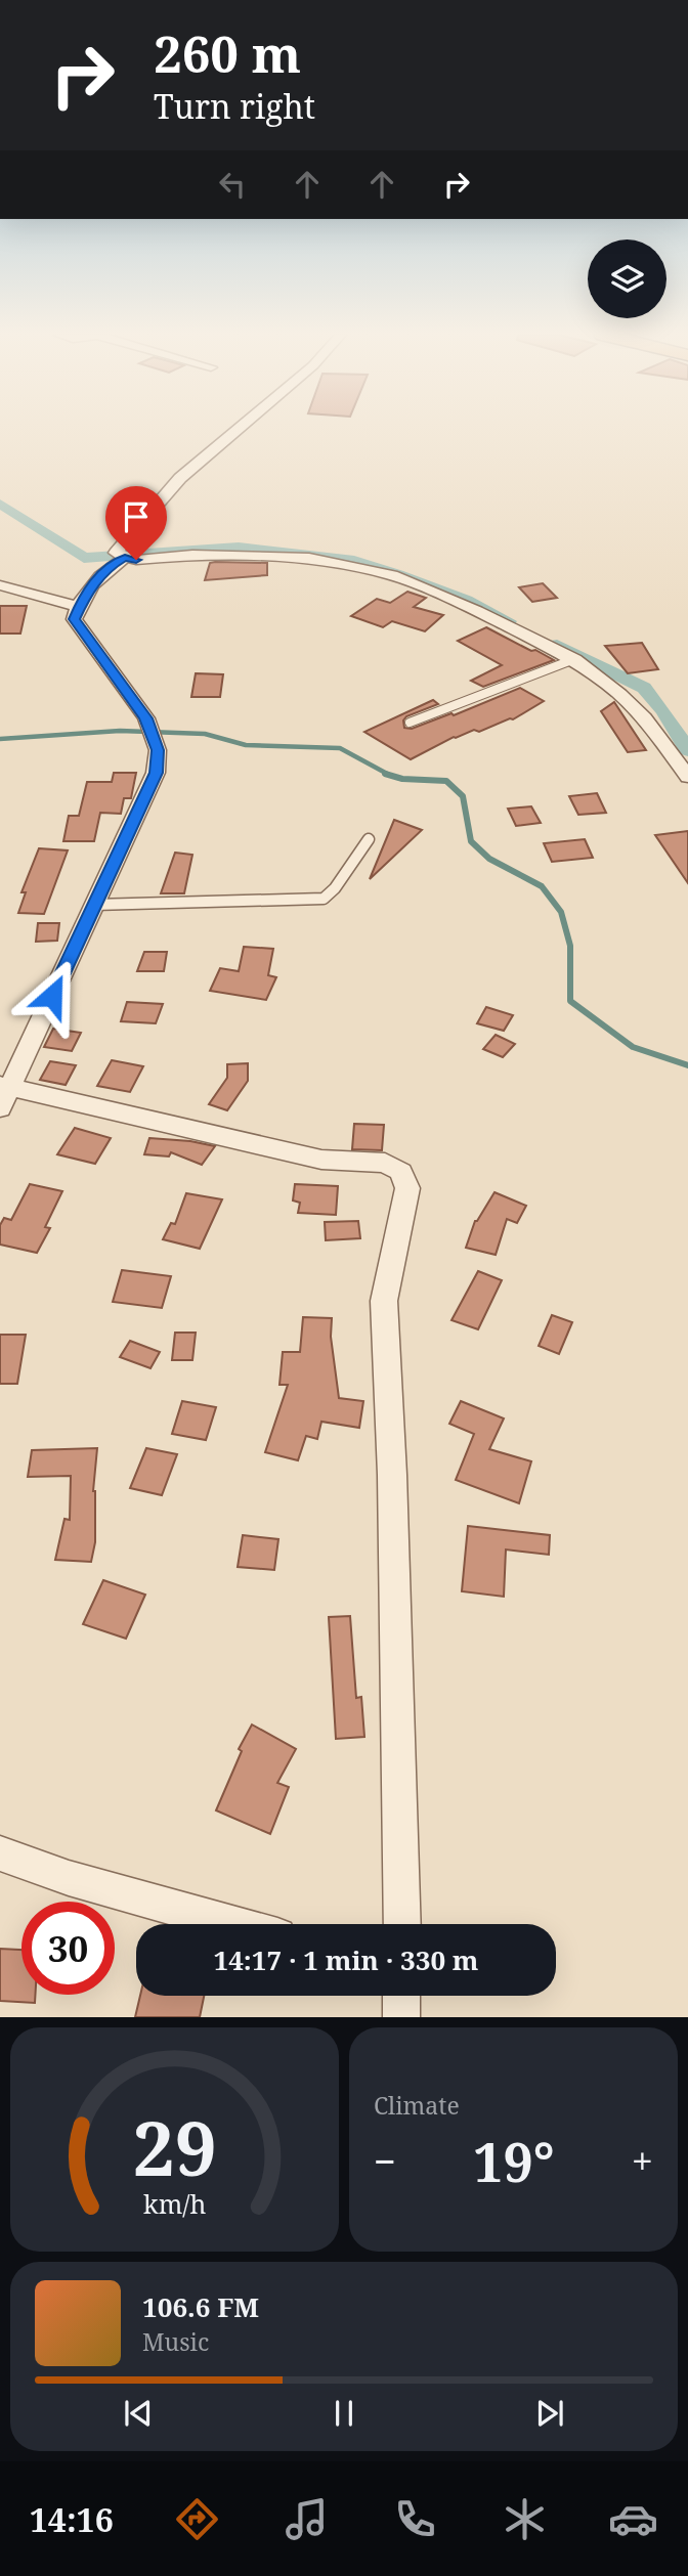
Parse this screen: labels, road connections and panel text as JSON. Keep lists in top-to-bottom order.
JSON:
{
  "page": {
    "turn": ["260 m", "Turn right"],
    "limit": "30",
    "trip": "14:17 · 1 min · 330 m",
    "tile": "Climate",
    "heat": ["−", "19°", "+"],
    "song": ["106.6 FM", "Music"],
    "tabs": "14:16",
    "gauge": ["29", "km/h"]
  }
}
